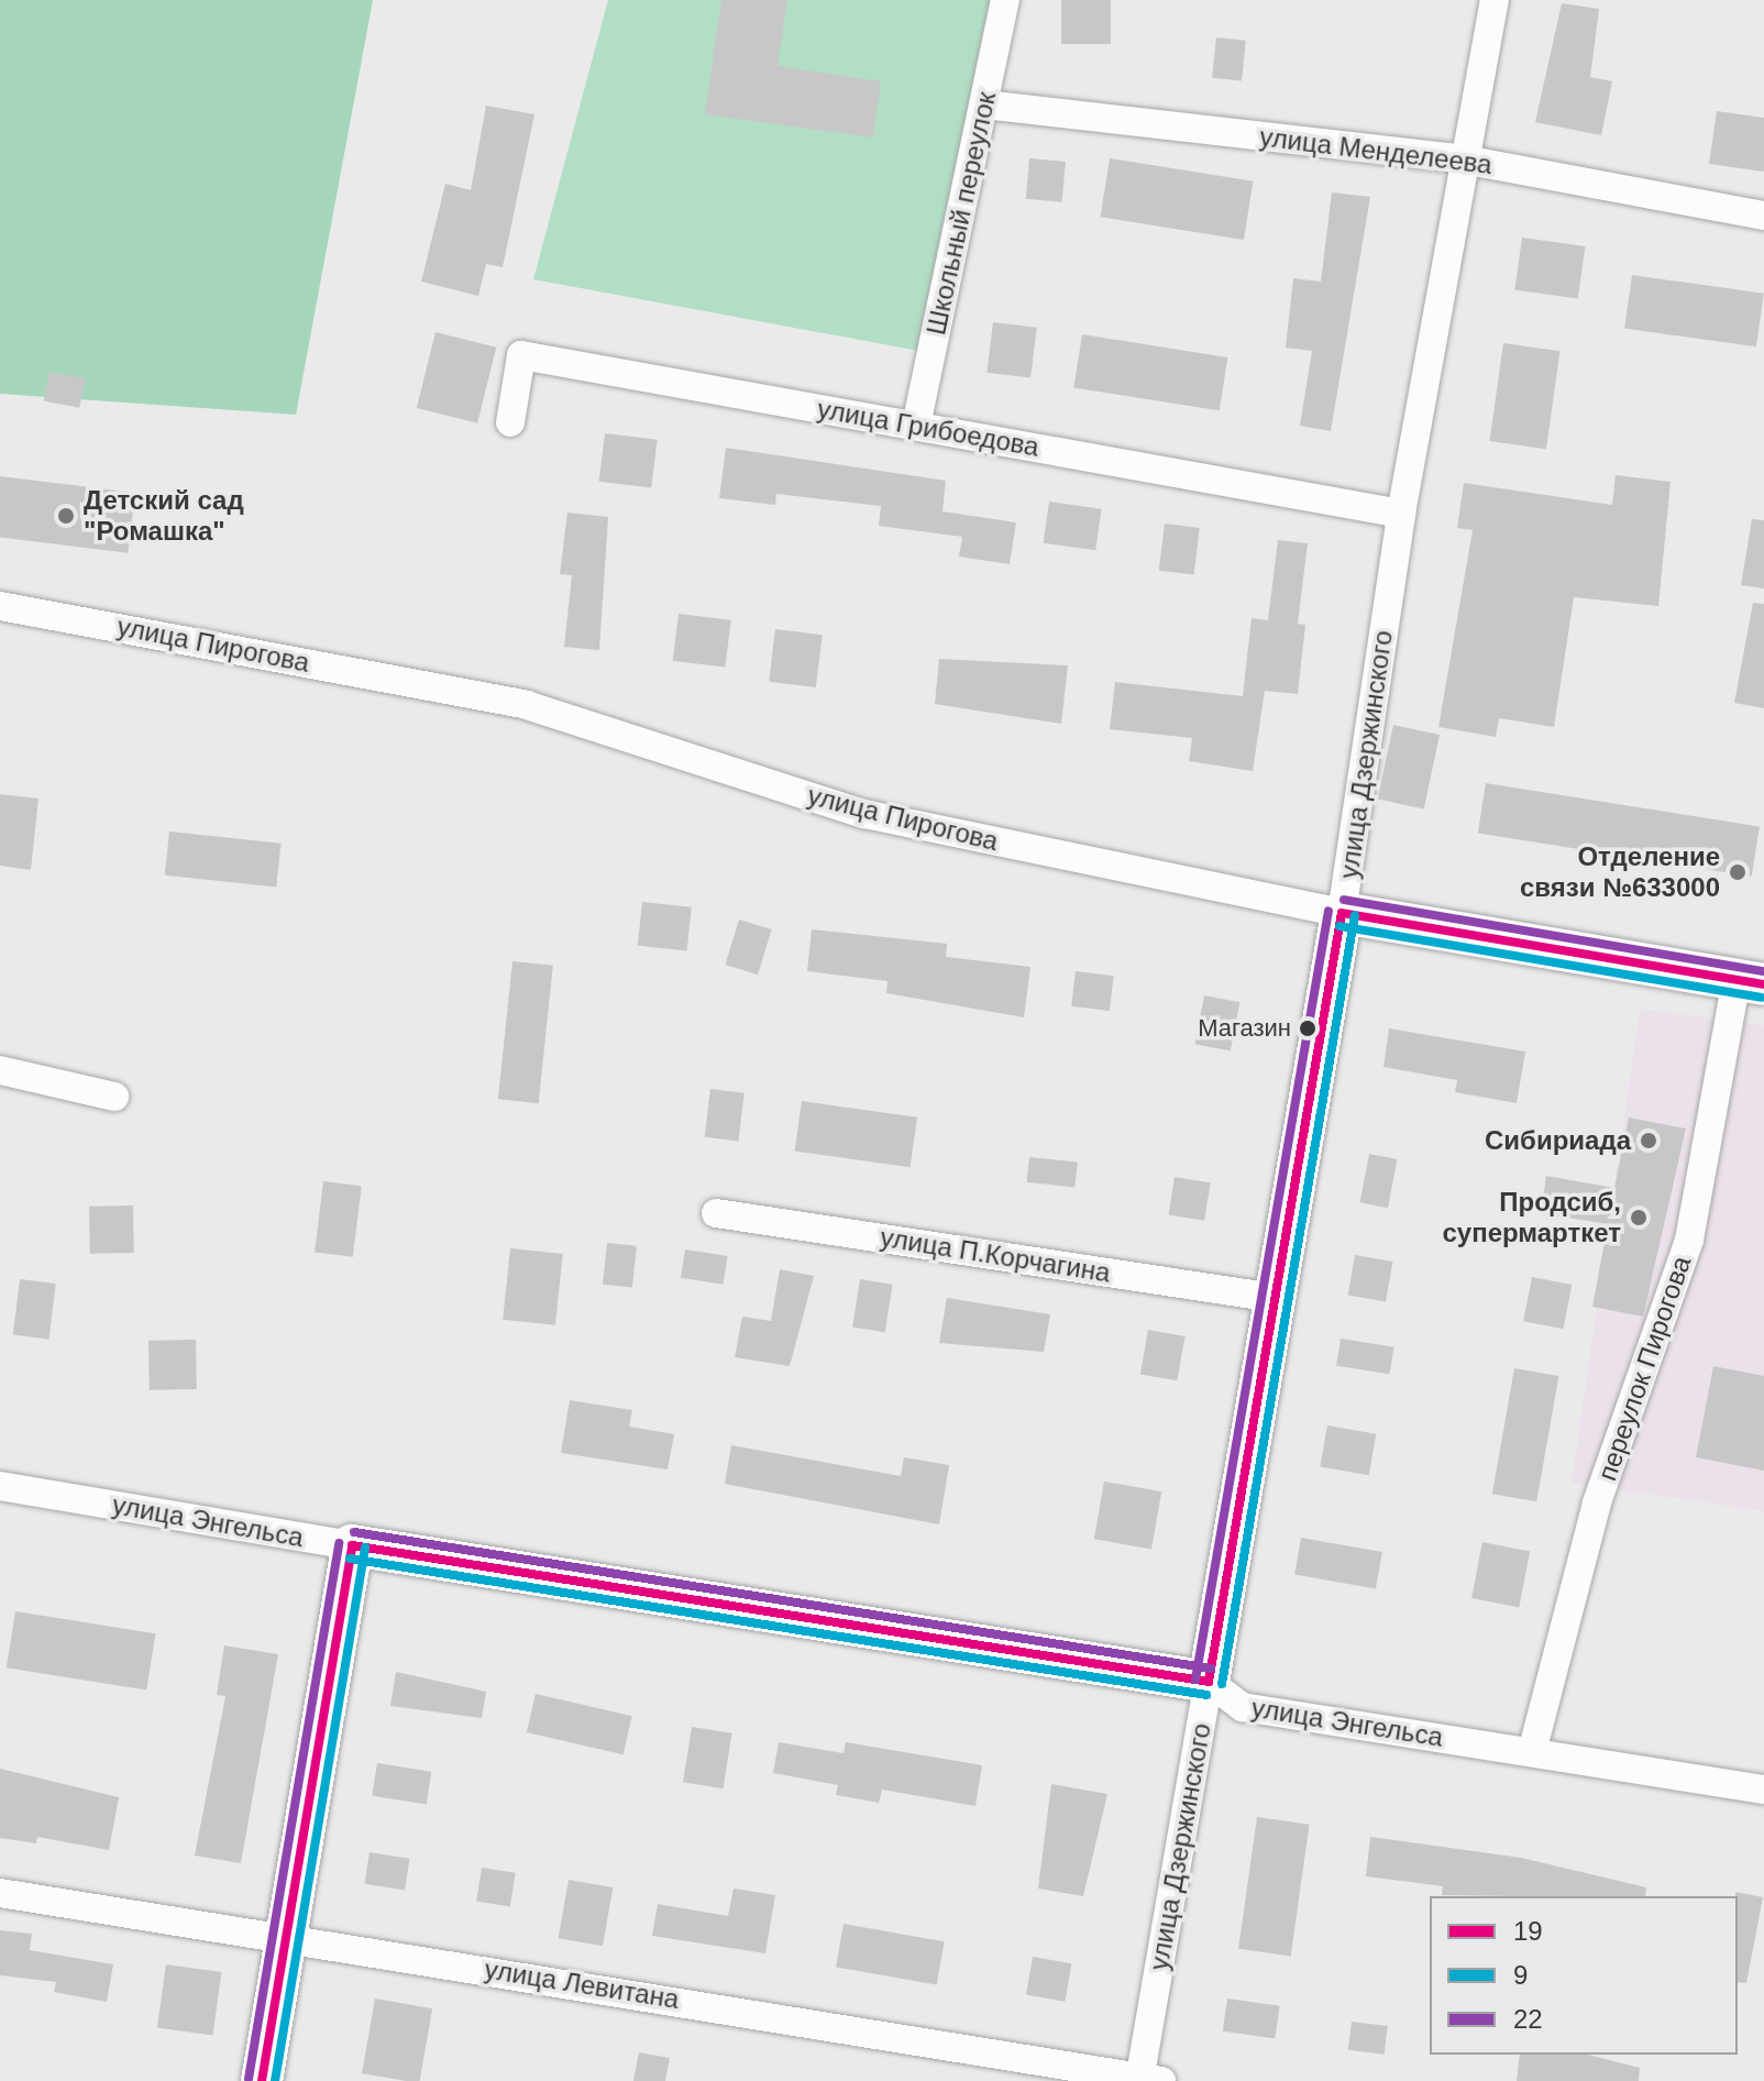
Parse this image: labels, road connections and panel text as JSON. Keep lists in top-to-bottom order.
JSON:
{
  "streets": {
    "street": [
      "улица Менделеева",
      "Школьный переулок",
      "улица Грибоедова",
      "улица Пирогова",
      "улица Дзержинского",
      "улица П.Корчагина",
      "переулок Пирогова",
      "улица Энгельса",
      "улица Левитана"
    ]
  },
  "crossings": [
    ["улица Менделеева", "Школьный переулок"],
    ["улица Менделеева", "улица Дзержинского"],
    ["Школьный переулок", "улица Грибоедова"],
    ["улица Грибоедова", "улица Дзержинского"],
    ["улица Пирогова", "улица Дзержинского"],
    ["улица Пирогова", "переулок Пирогова"],
    ["улица Дзержинского", "улица П.Корчагина"],
    ["улица Дзержинского", "улица Энгельса"],
    ["улица Дзержинского", "улица Левитана"],
    ["переулок Пирогова", "улица Энгельса"]
  ],
  "places": [
    "Детский сад \"Ромашка\"",
    "Отделение связи №633000",
    "Магазин",
    "Сибириада",
    "Продсиб, супермарткет"
  ],
  "lines": ["transit line 22", "transit line 19", "transit line 9"],
  "legend": ["19", "9", "22"]
}
